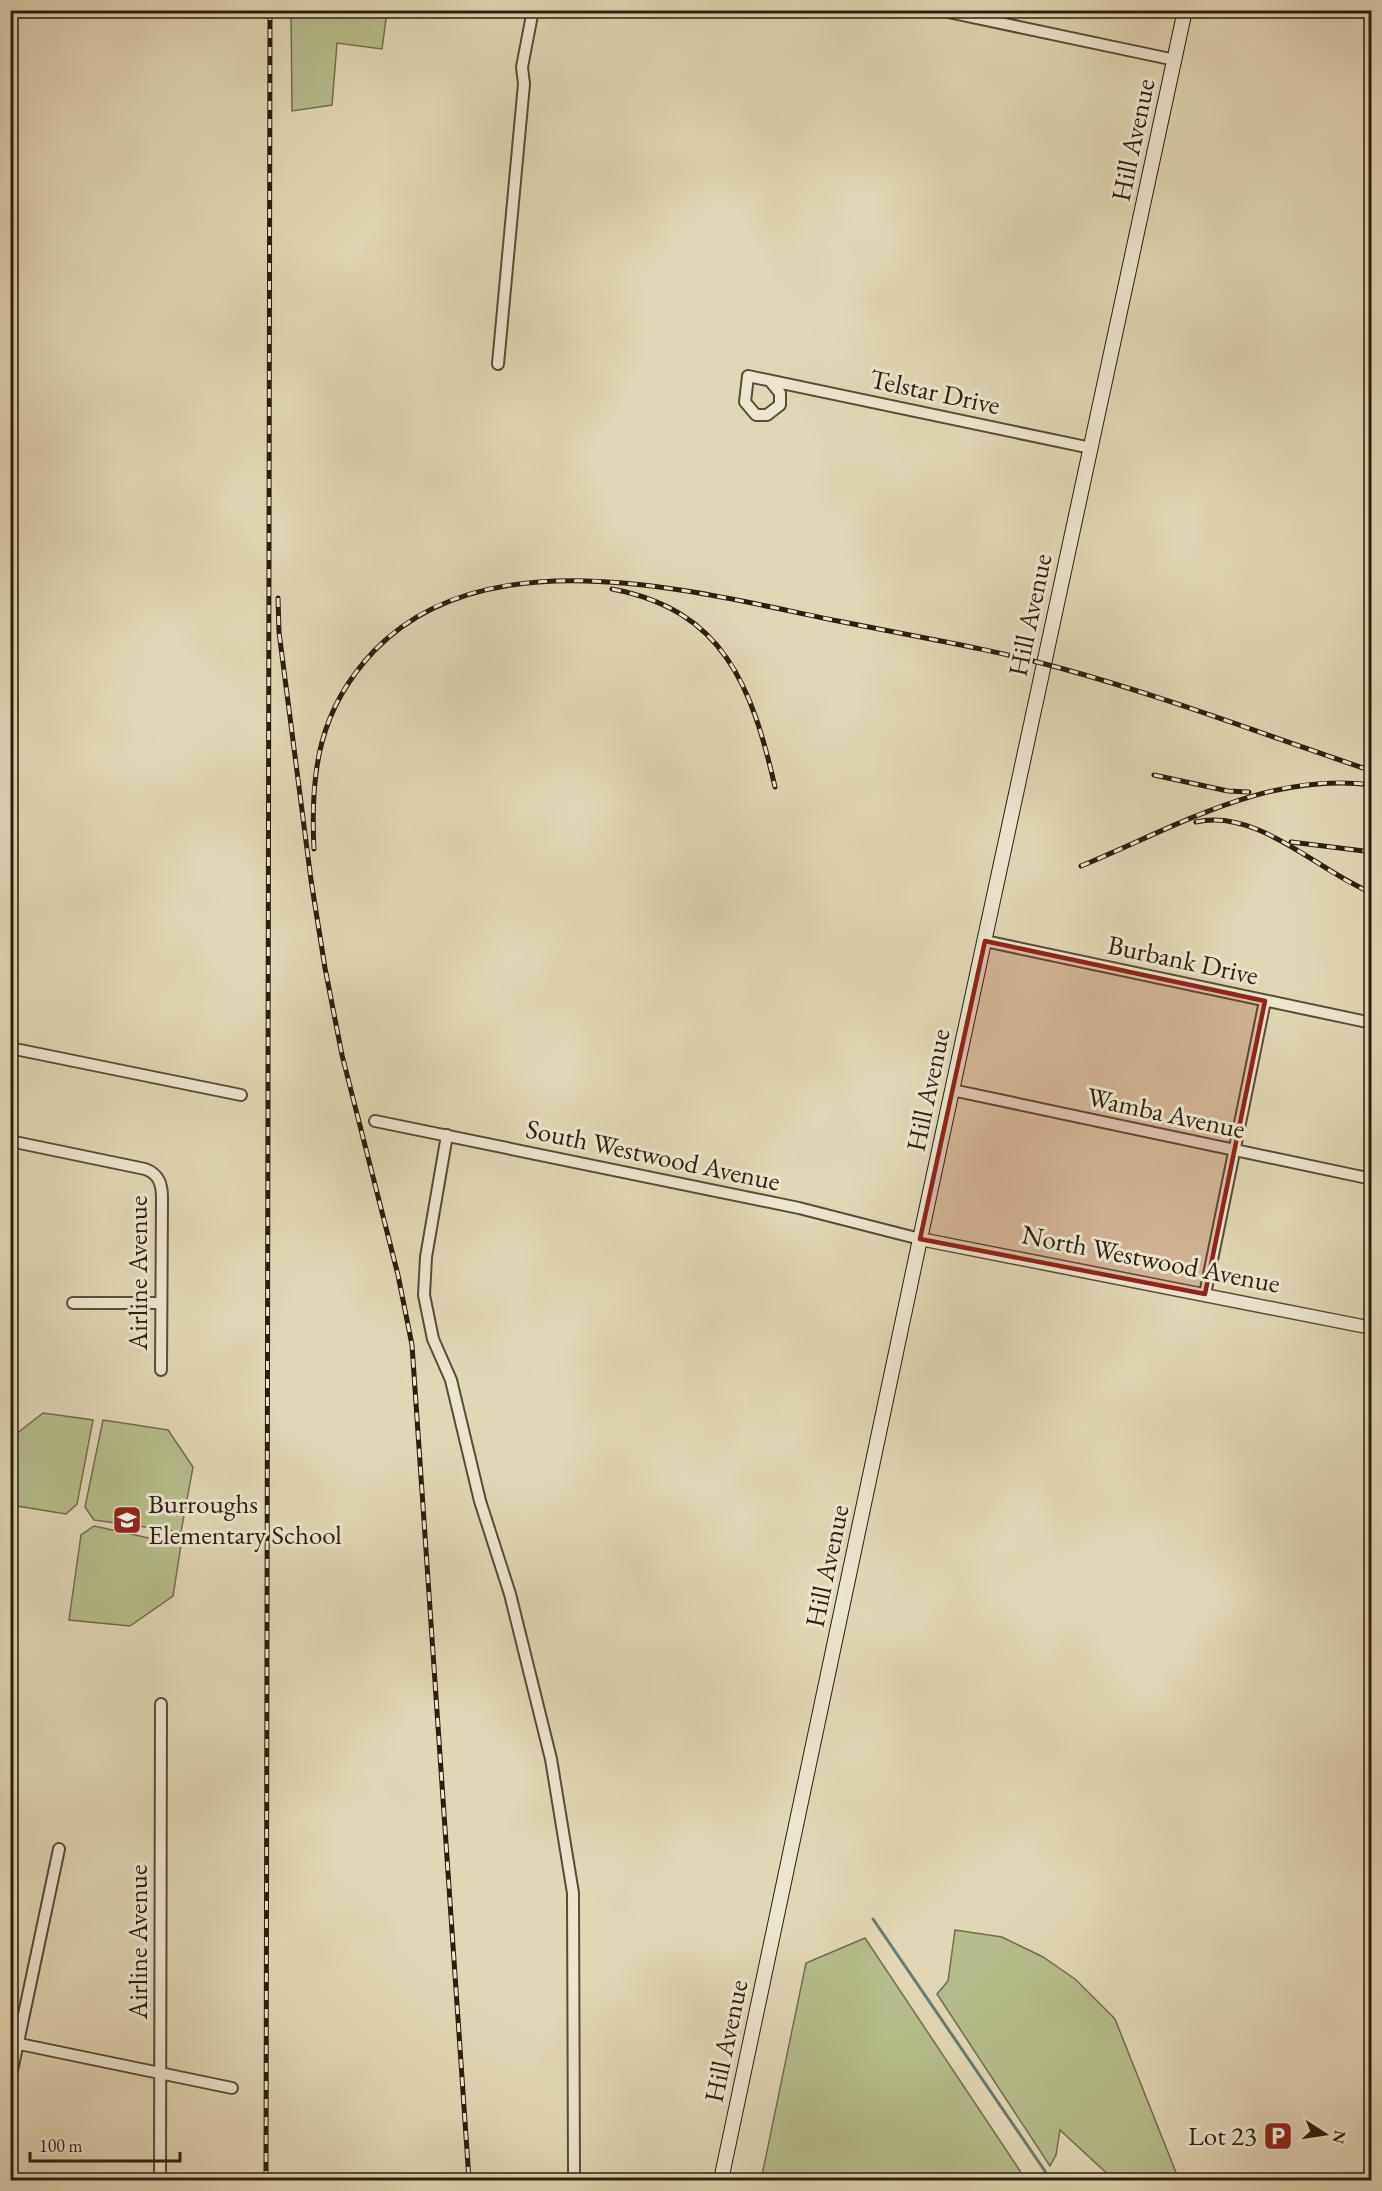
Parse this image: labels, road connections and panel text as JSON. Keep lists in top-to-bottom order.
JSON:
{
  "streets": {
    "main road": ["Hill Avenue"],
    "street": [
      "Telstar Drive",
      "Burbank Drive",
      "Wamba Avenue",
      "South Westwood Avenue",
      "North Westwood Avenue",
      "Airline Avenue"
    ]
  },
  "crossings": [
    ["Hill Avenue", "Telstar Drive"],
    ["Hill Avenue", "Burbank Drive"],
    ["Hill Avenue", "Wamba Avenue"],
    ["Hill Avenue", "South Westwood Avenue"],
    ["Hill Avenue", "North Westwood Avenue"],
    ["South Westwood Avenue", "North Westwood Avenue"]
  ],
  "places": {
    "school or university": ["Burroughs Elementary School"],
    "parking": ["Lot 23"]
  },
  "scale_bar": "100 m",
  "north": "right"
}
